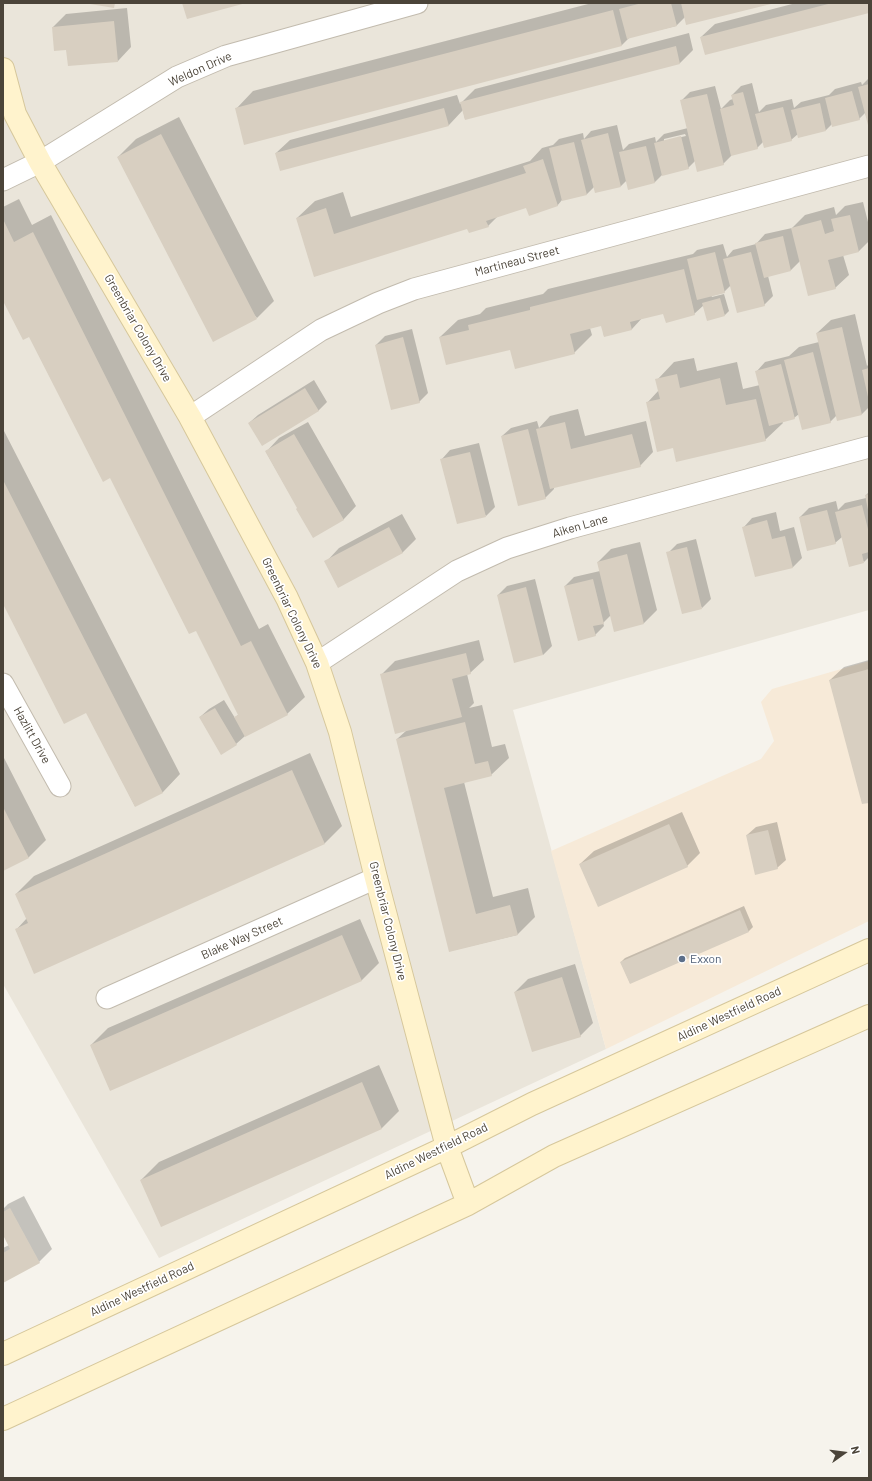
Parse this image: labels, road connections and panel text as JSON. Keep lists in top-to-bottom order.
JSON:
{
  "streets": {
    "main road": ["Greenbriar Colony Drive", "Aldine Westfield Road"],
    "street": [
      "Weldon Drive",
      "Martineau Street",
      "Aiken Lane",
      "Hazlitt Drive",
      "Blake Way Street"
    ]
  },
  "crossings": [
    ["Weldon Drive", "Greenbriar Colony Drive"],
    ["Martineau Street", "Greenbriar Colony Drive"],
    ["Greenbriar Colony Drive", "Aiken Lane"],
    ["Greenbriar Colony Drive", "Blake Way Street"],
    ["Greenbriar Colony Drive", "Aldine Westfield Road"]
  ],
  "places": ["Exxon"],
  "north": "right"
}
